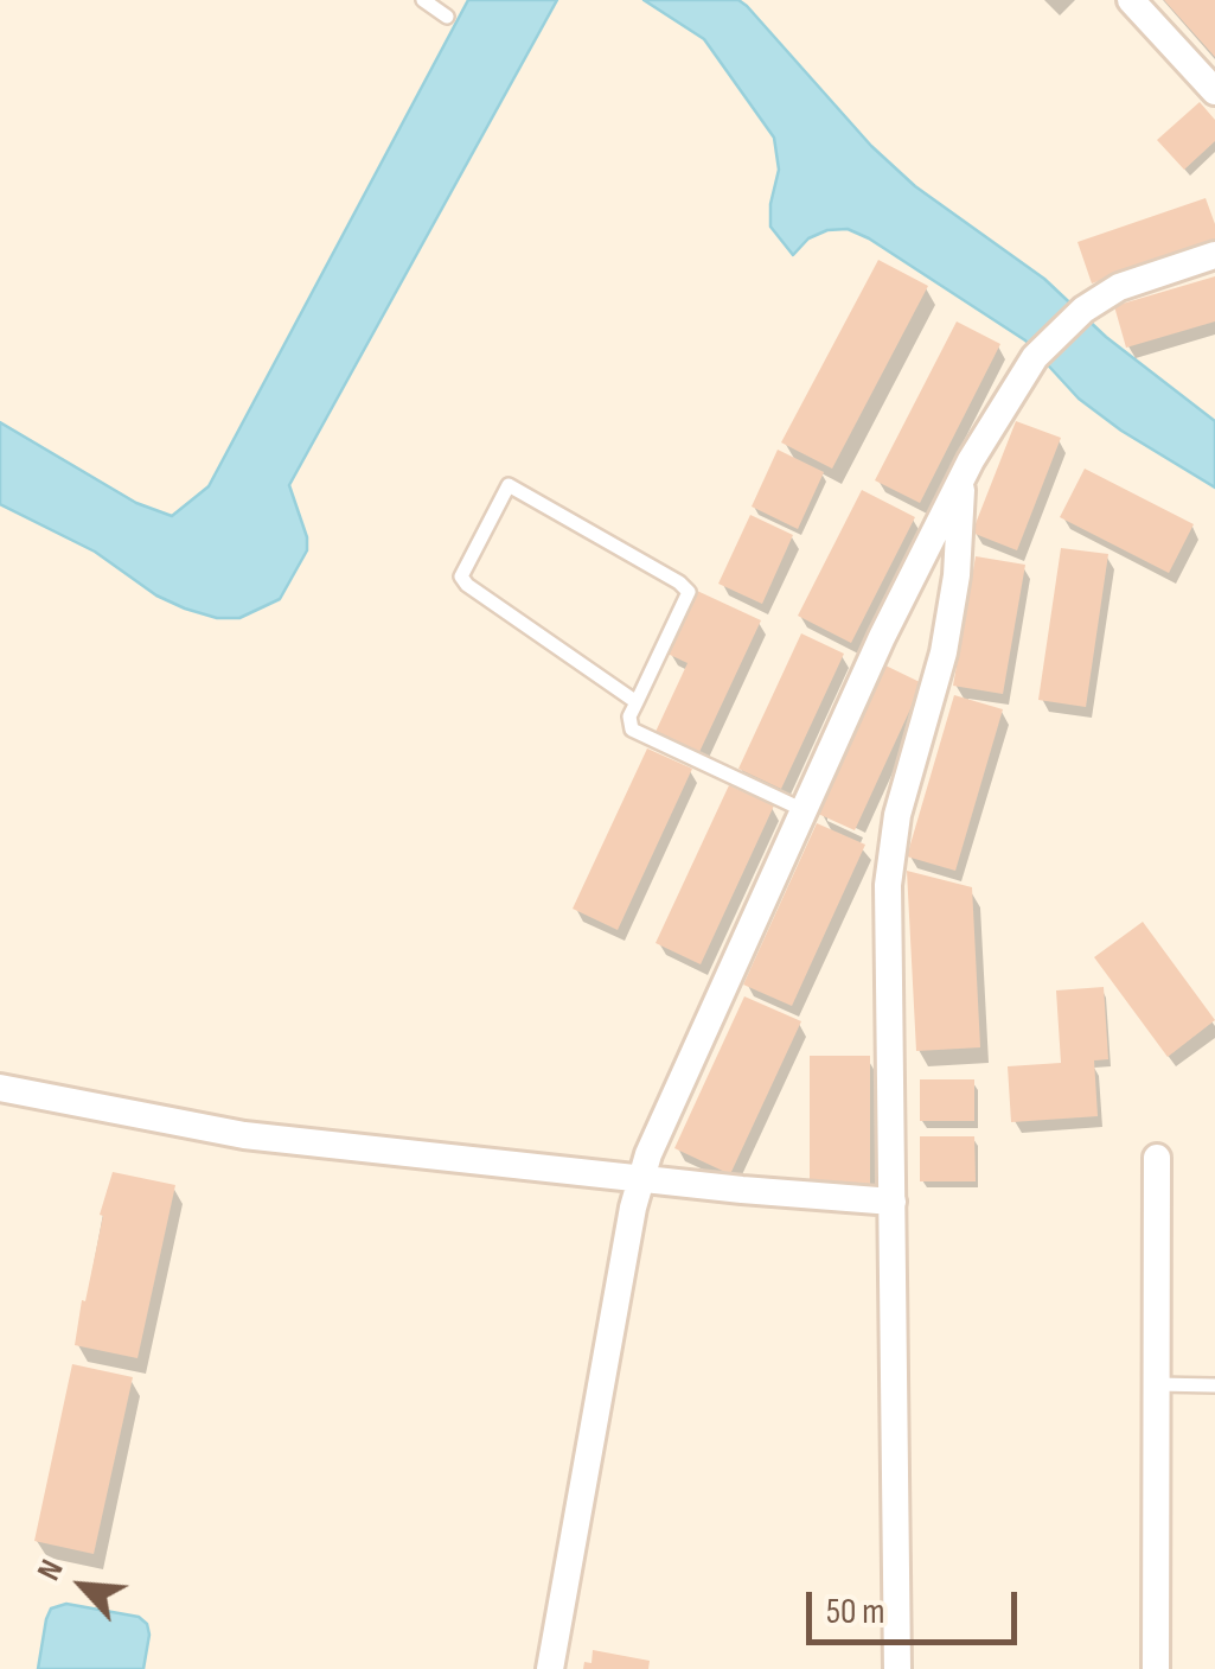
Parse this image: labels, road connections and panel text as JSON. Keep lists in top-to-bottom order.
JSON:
{
  "scale_bar": "50 m",
  "north": "top left"
}
